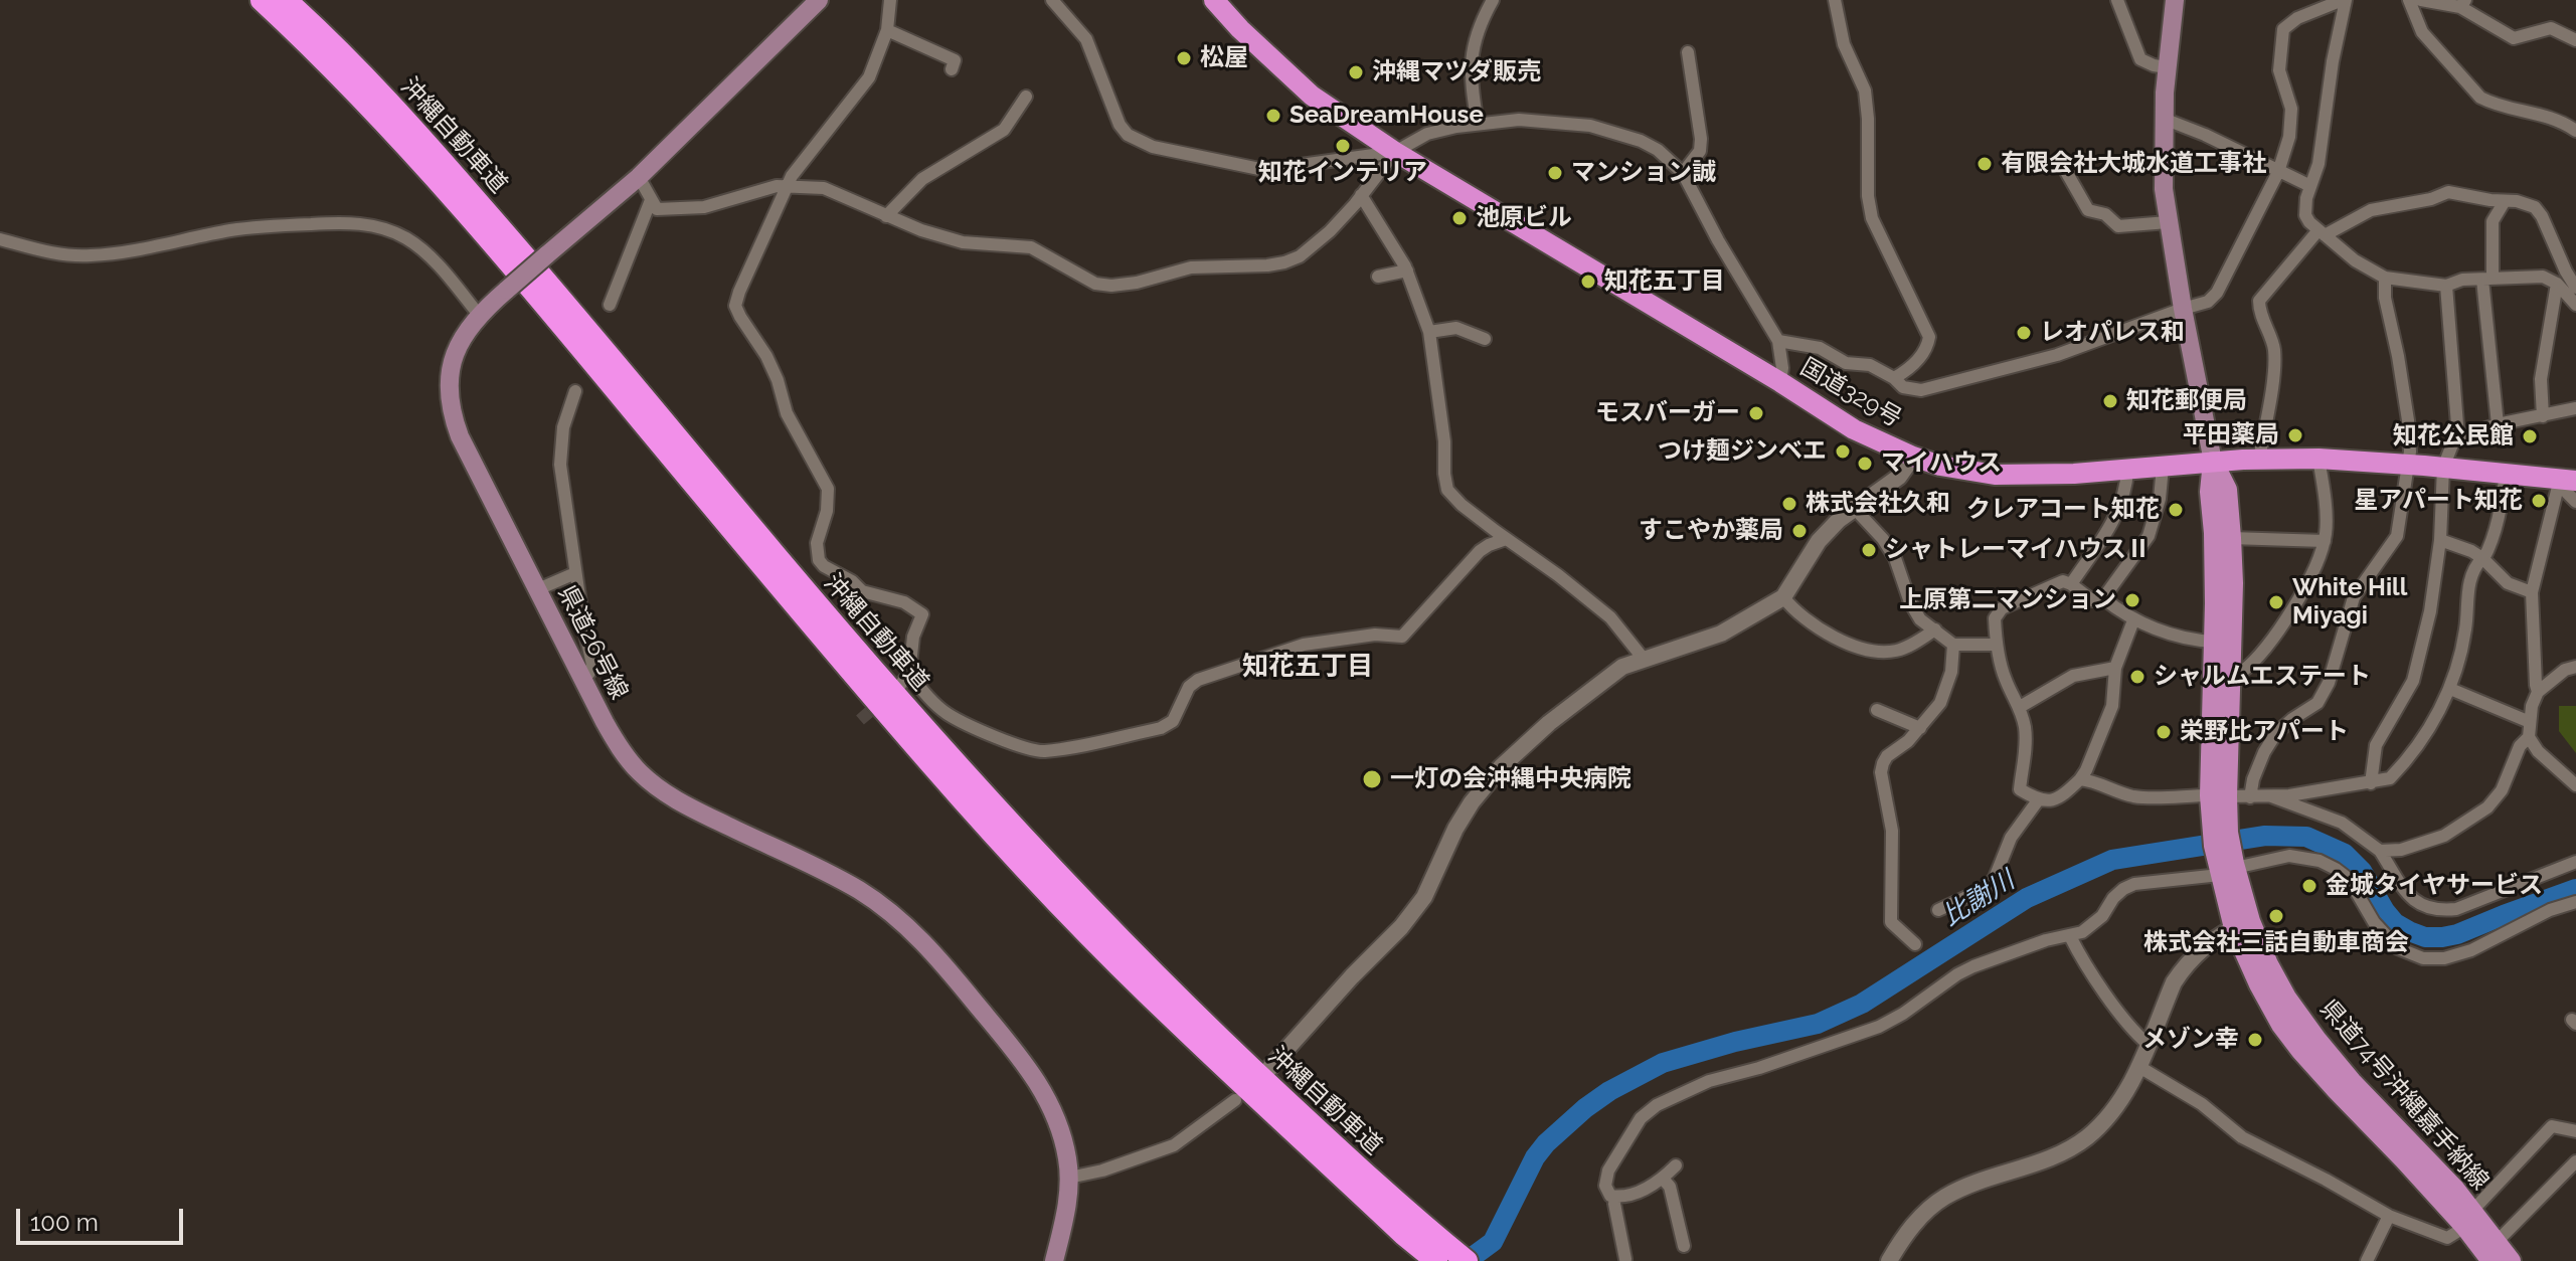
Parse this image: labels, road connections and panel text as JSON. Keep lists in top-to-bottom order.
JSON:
{
  "streets": {
    "highway": ["沖縄自動車道", "国道329号"],
    "main road": ["県道26号線", "県道74号沖縄嘉手納線"]
  },
  "crossings": [
    ["国道329号", "県道74号沖縄嘉手納線"]
  ],
  "districts": ["知花五丁目"],
  "water": ["比謝川"],
  "places": [
    "松屋",
    "沖縄マツダ販売",
    "SeaDreamHouse",
    "知花インテリア",
    "有限会社大城水道工事社",
    "マンション誠",
    "池原ビル",
    "知花五丁目",
    "レオパレス和",
    "知花郵便局",
    "モスバーガー",
    "平田薬局",
    "知花公民館",
    "つけ麺ジンベエ",
    "マイハウス",
    "星アパート知花",
    "株式会社久和",
    "クレアコート知花",
    "すこやか薬局",
    "シャトレーマイハウスⅡ",
    "上原第二マンション",
    "White Hill Miyagi",
    "シャルムエステート",
    "栄野比アパート",
    "一灯の会沖縄中央病院",
    "金城タイヤサービス",
    "株式会社三話自動車商会",
    "メゾン幸"
  ],
  "scale_bar": "100 m"
}
